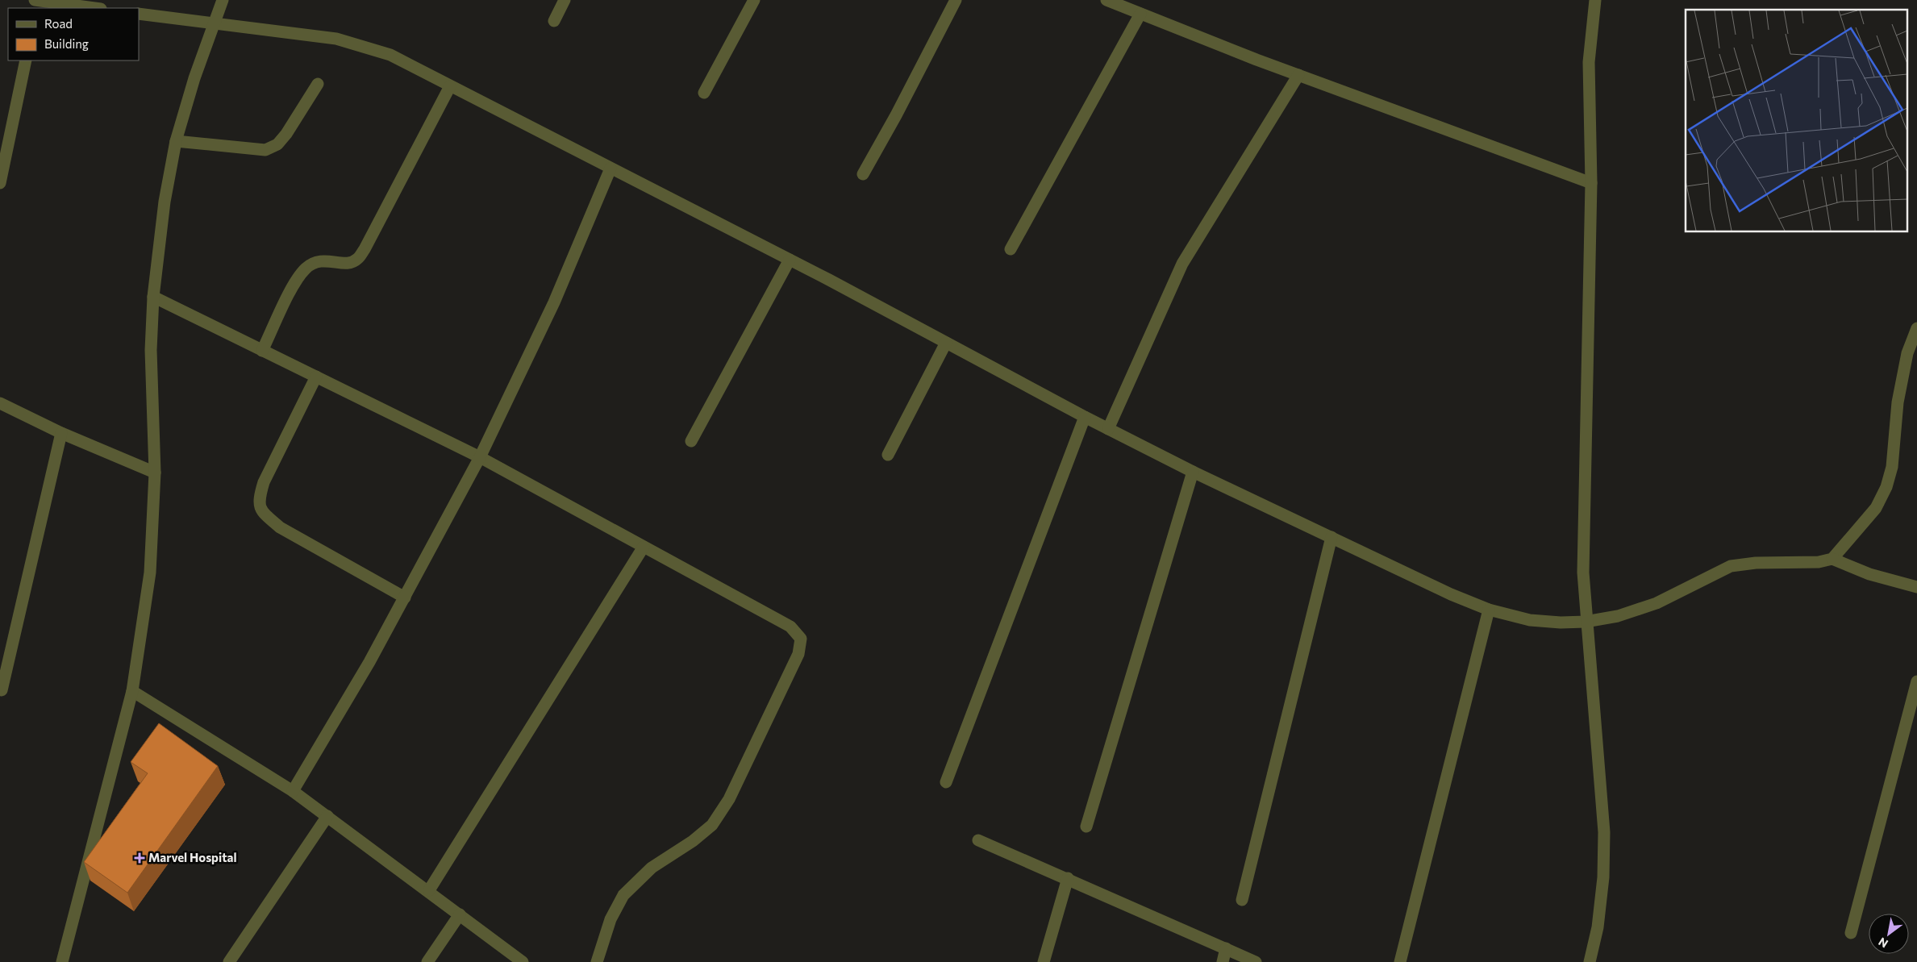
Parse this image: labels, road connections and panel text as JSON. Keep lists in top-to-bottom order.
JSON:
{
  "places": {
    "health": ["Marvel Hospital"]
  },
  "legend": ["Road", "Building"],
  "north": "bottom left"
}
